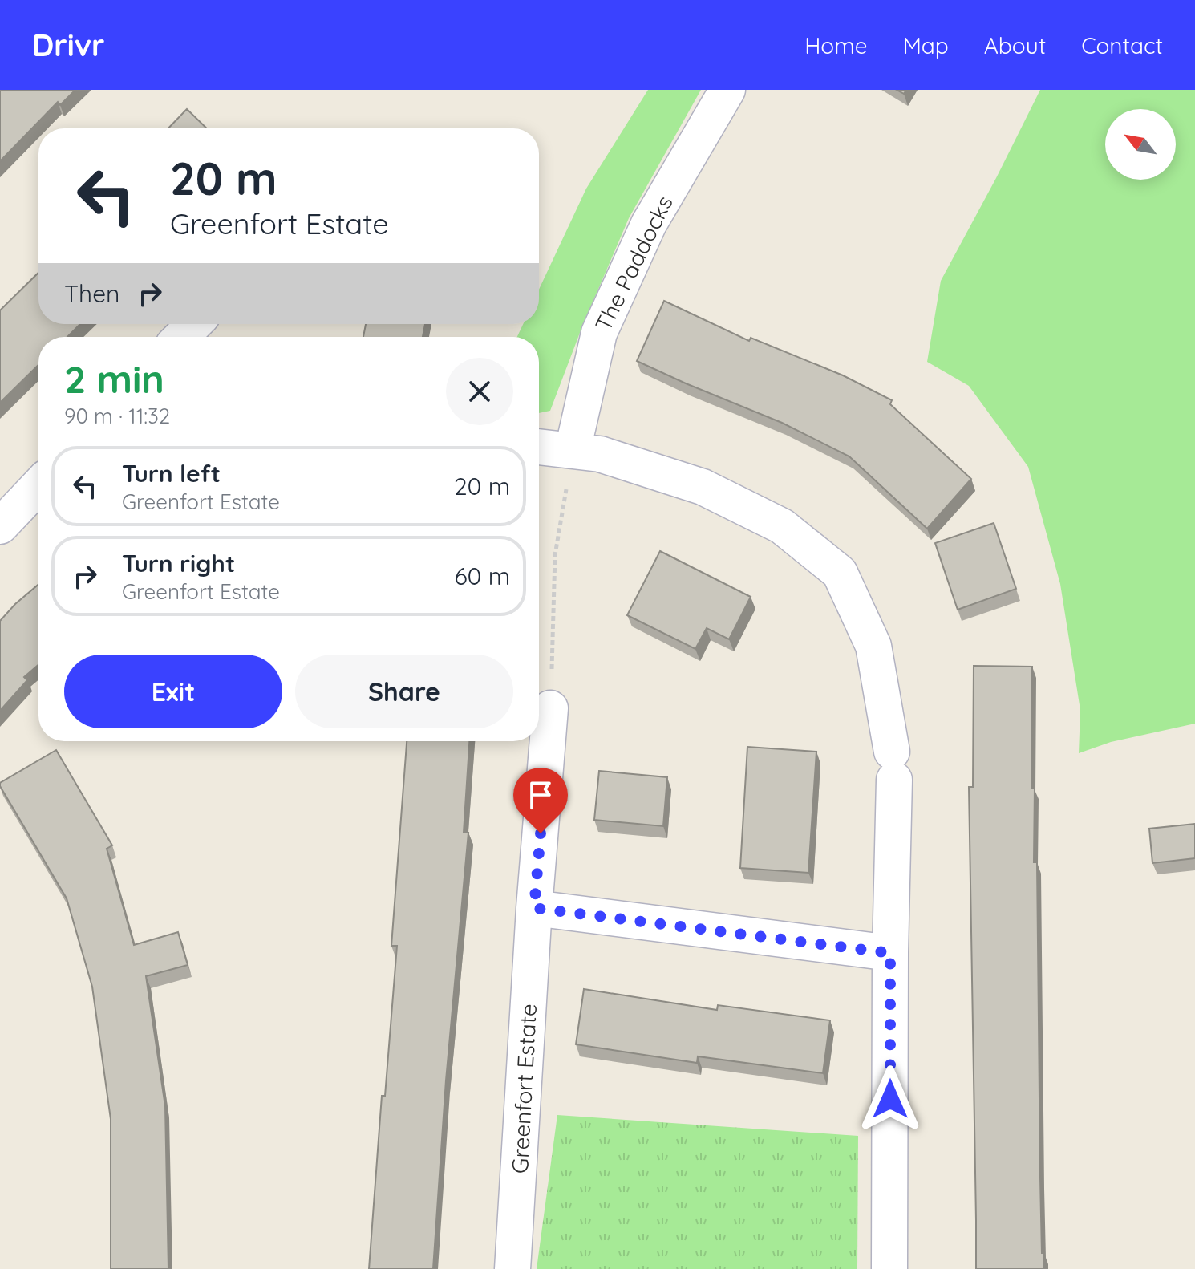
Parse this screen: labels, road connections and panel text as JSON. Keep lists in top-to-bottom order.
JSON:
{
  "streets": {
    "street": ["The Paddocks", "Greenfort Estate"]
  },
  "north": "top left",
  "page": {
    "header": "Drivr",
    "nav": [
      "Home",
      "Map",
      "About",
      "Contact"
    ],
    "turn": ["20 m", "Greenfort Estate"],
    "then": "Then",
    "heading": ["2 min", "90 m · 11:32"],
    "list": [
      {
        "name": "Turn left",
        "note": "Greenfort Estate",
        "value": "20 m"
      },
      {
        "name": "Turn right",
        "note": "Greenfort Estate",
        "value": "60 m"
      }
    ],
    "buttons": ["Exit", "Share"]
  }
}
